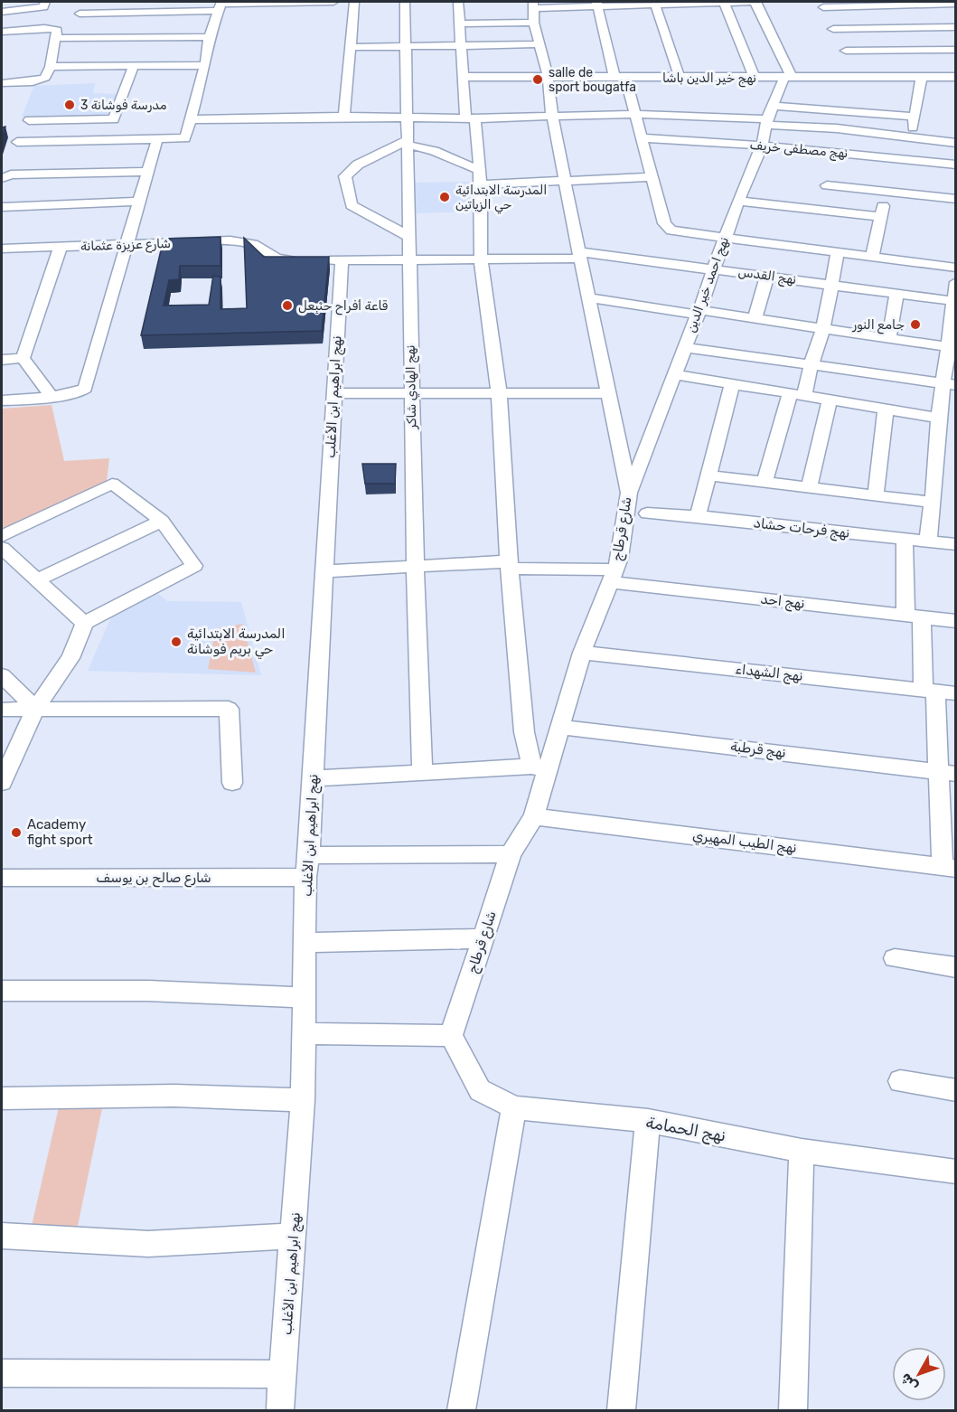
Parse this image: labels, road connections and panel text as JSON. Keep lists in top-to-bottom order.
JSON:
{
  "streets": {
    "street": [
      "نهج خير الدين باشا",
      "نهج مصطفى خريف",
      "شارع عزيزة عثمانة",
      "نهج القدس",
      "نهج احمد خير الدين",
      "نهج الهادي شاكر",
      "نهج ابراهيم ابن الأغلب",
      "نهج فرحات حشاد",
      "شارع قرطاج",
      "نهج احد",
      "نهج الشهداء",
      "نهج قرطبة",
      "نهج الطيب المهيري",
      "شارع صالح بن يوسف",
      "نهج الحمامة"
    ]
  },
  "crossings": [
    ["نهج خير الدين باشا", "نهج احمد خير الدين"],
    ["نهج خير الدين باشا", "شارع قرطاج"],
    ["نهج مصطفى خريف", "نهج احمد خير الدين"],
    ["شارع عزيزة عثمانة", "نهج القدس"],
    ["شارع عزيزة عثمانة", "نهج الهادي شاكر"],
    ["شارع عزيزة عثمانة", "نهج ابراهيم ابن الأغلب"],
    ["نهج القدس", "نهج احمد خير الدين"],
    ["نهج القدس", "شارع قرطاج"],
    ["نهج احمد خير الدين", "شارع قرطاج"],
    ["نهج الهادي شاكر", "نهج احد"],
    ["نهج ابراهيم ابن الأغلب", "نهج احد"],
    ["نهج ابراهيم ابن الأغلب", "شارع صالح بن يوسف"],
    ["شارع قرطاج", "نهج احد"],
    ["شارع قرطاج", "نهج الشهداء"],
    ["شارع قرطاج", "نهج قرطبة"],
    ["شارع قرطاج", "نهج الطيب المهيري"],
    ["شارع قرطاج", "نهج الحمامة"]
  ],
  "places": [
    "salle de sport bougatfa",
    "مدرسة فوشانة 3",
    "المدرسة الابتدائية حي الزياتين",
    "قاعة أفراح حنبعل",
    "جامع النور",
    "المدرسة الابتدائية حي بريم فوشانة",
    "Academy fight sport"
  ],
  "north": "bottom left"
}
